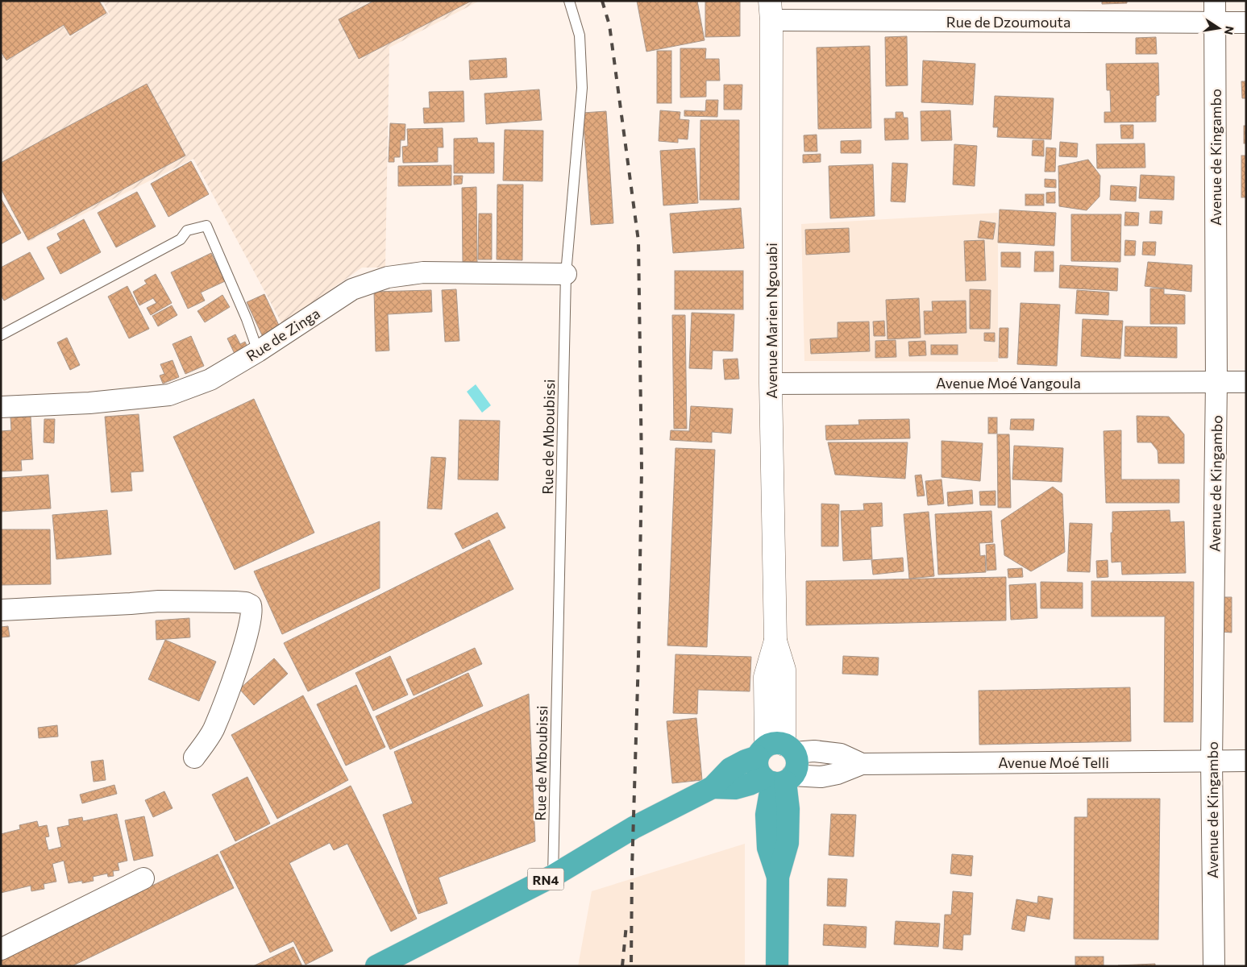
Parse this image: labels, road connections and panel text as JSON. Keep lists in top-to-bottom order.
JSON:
{
  "streets": {
    "highway": ["RN4"],
    "street": [
      "Rue de Dzoumouta",
      "Avenue de Kingambo",
      "Avenue Marien Ngouabi",
      "Rue de Zinga",
      "Avenue Moé Vangoula",
      "Avenue Moé Telli"
    ],
    "lane": ["Rue de Mboubissi"]
  },
  "crossings": [
    ["Rue de Dzoumouta", "Avenue de Kingambo"],
    ["Rue de Dzoumouta", "Avenue Marien Ngouabi"],
    ["Avenue de Kingambo", "Avenue Moé Vangoula"],
    ["Avenue de Kingambo", "Avenue Moé Telli"],
    ["Avenue Marien Ngouabi", "Avenue Moé Vangoula"],
    ["Avenue Marien Ngouabi", "Avenue Moé Telli"],
    ["Avenue Marien Ngouabi", "RN4"],
    ["Rue de Zinga", "Rue de Mboubissi"],
    ["Rue de Mboubissi", "RN4"],
    ["Avenue Moé Telli", "RN4"]
  ],
  "north": "right"
}
